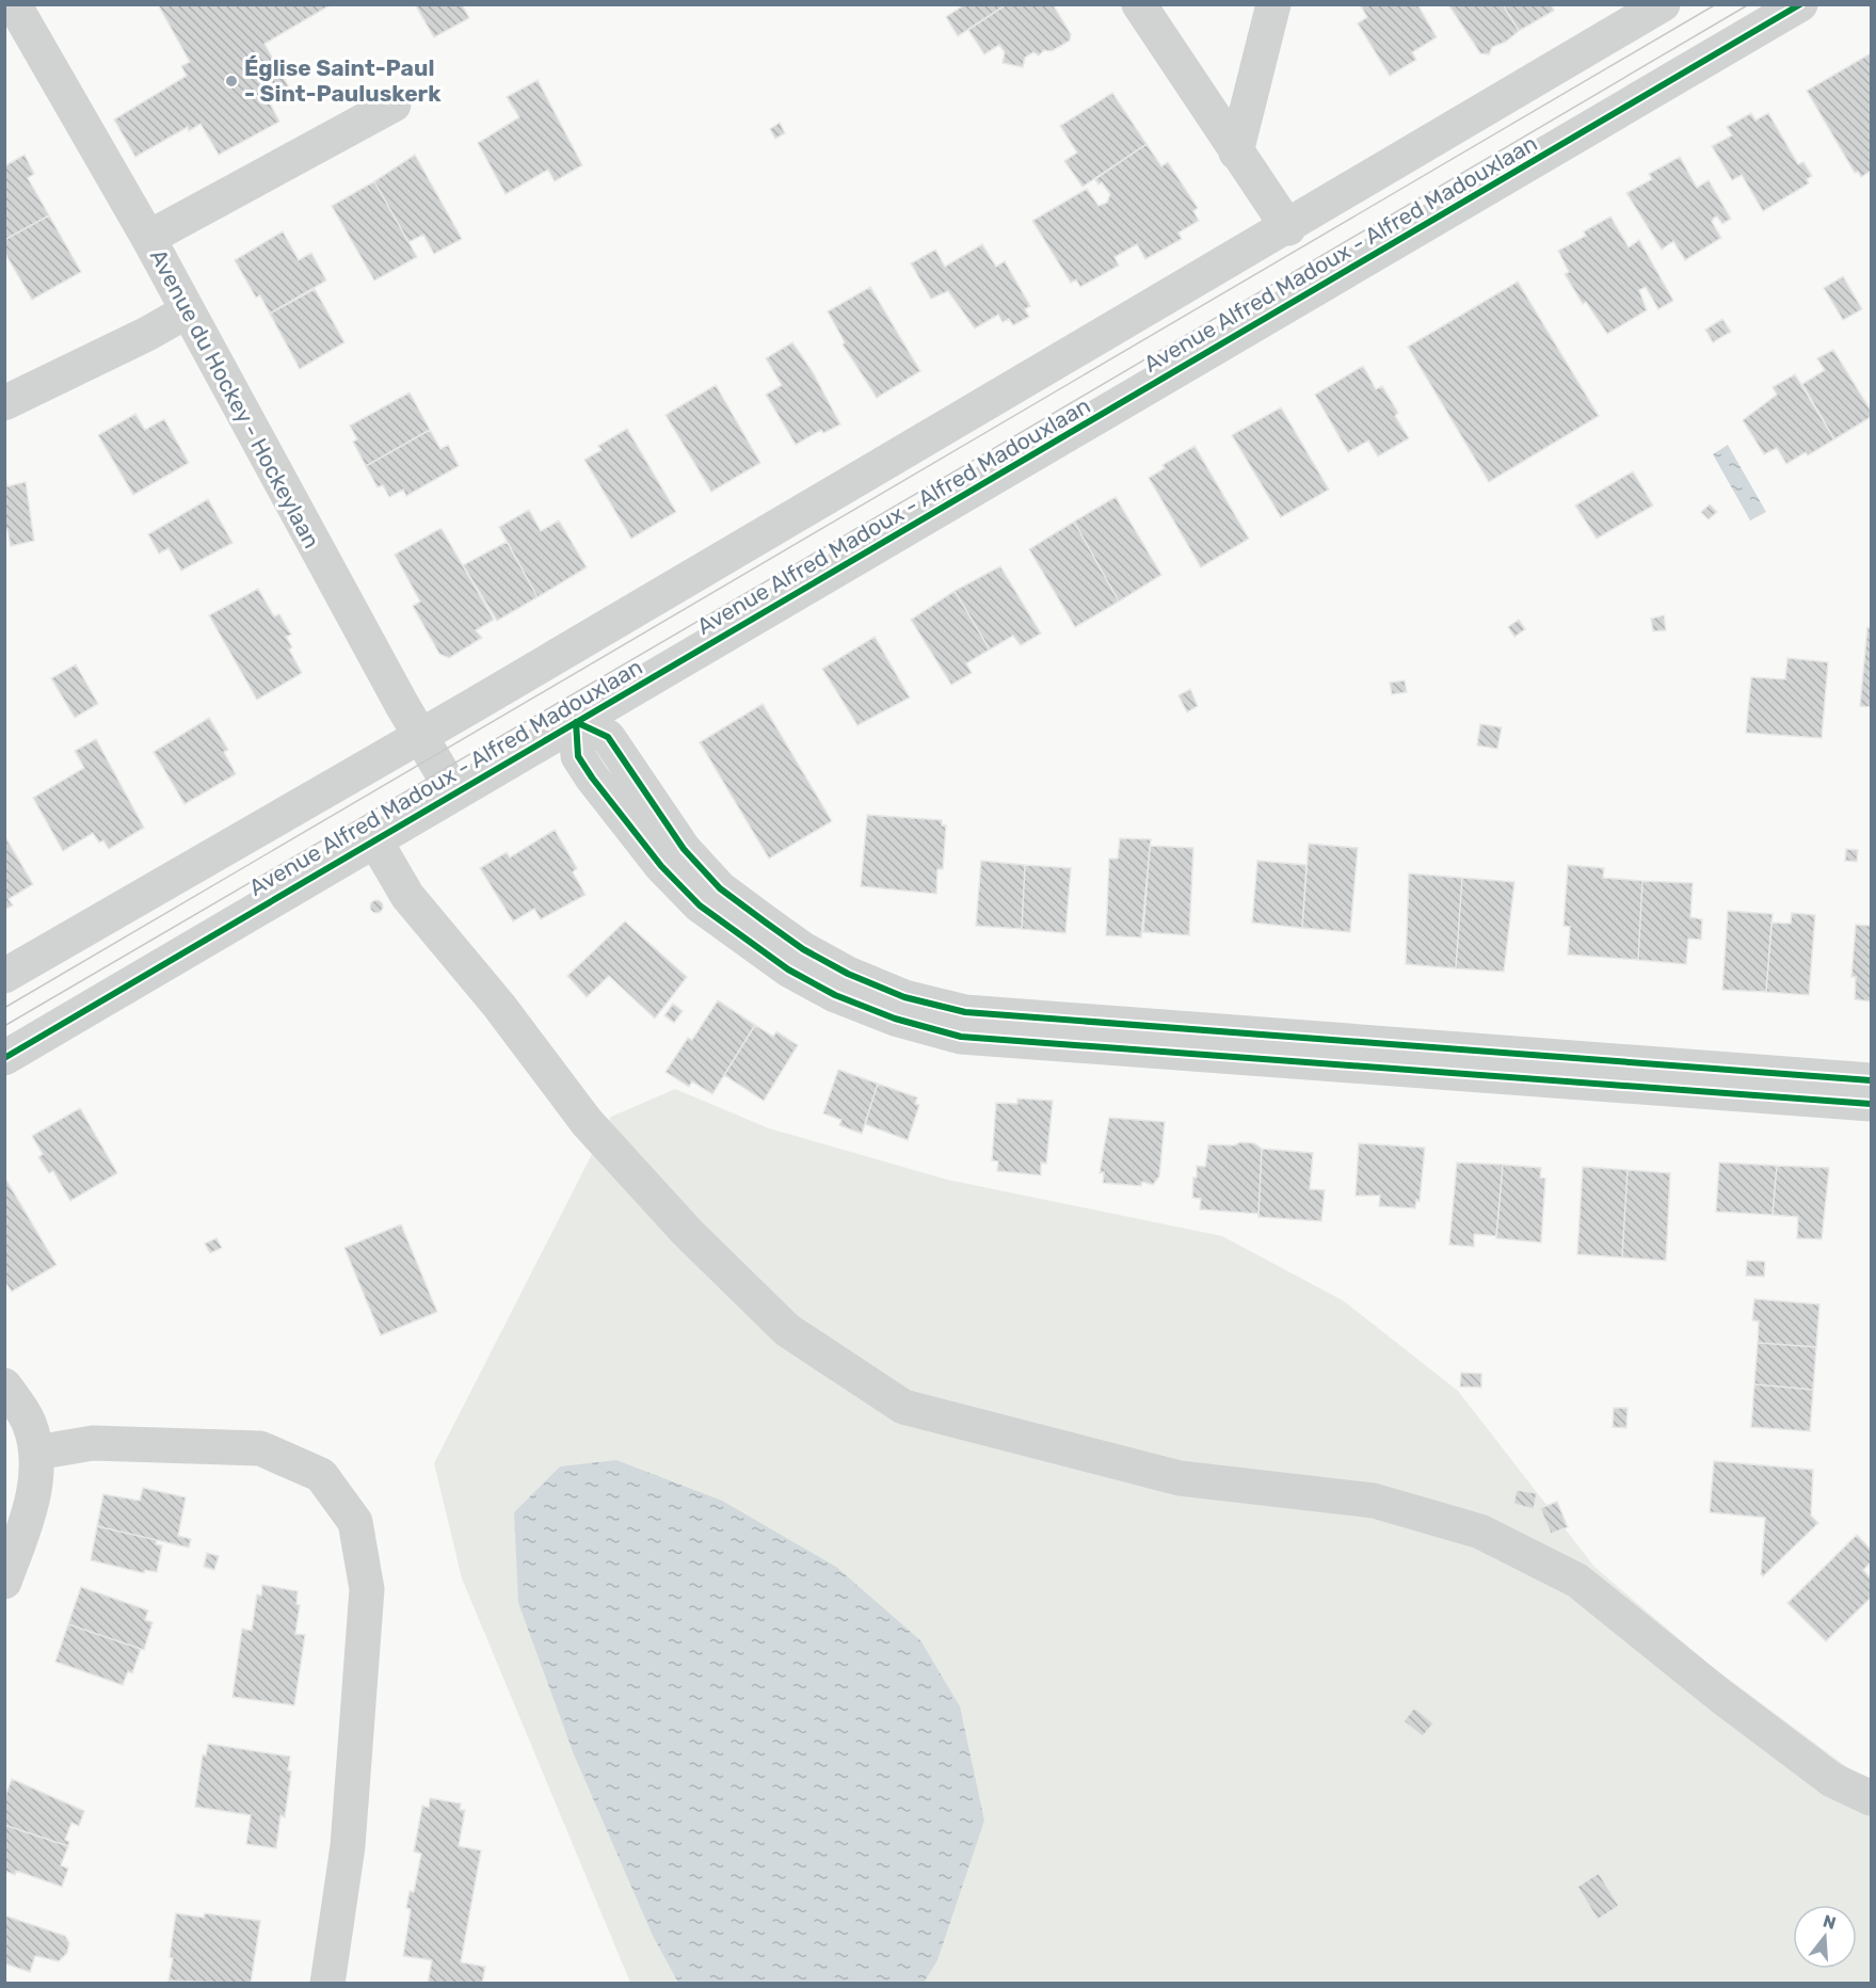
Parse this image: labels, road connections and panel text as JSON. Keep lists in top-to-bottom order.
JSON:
{
  "streets": {
    "street": ["Avenue Alfred Madoux - Alfred Madouxlaan", "Avenue du Hockey - Hockeylaan"]
  },
  "crossings": [
    ["Avenue Alfred Madoux - Alfred Madouxlaan", "Avenue du Hockey - Hockeylaan"]
  ],
  "places": ["Église Saint-Paul - Sint-Pauluskerk"],
  "north": "top"
}
